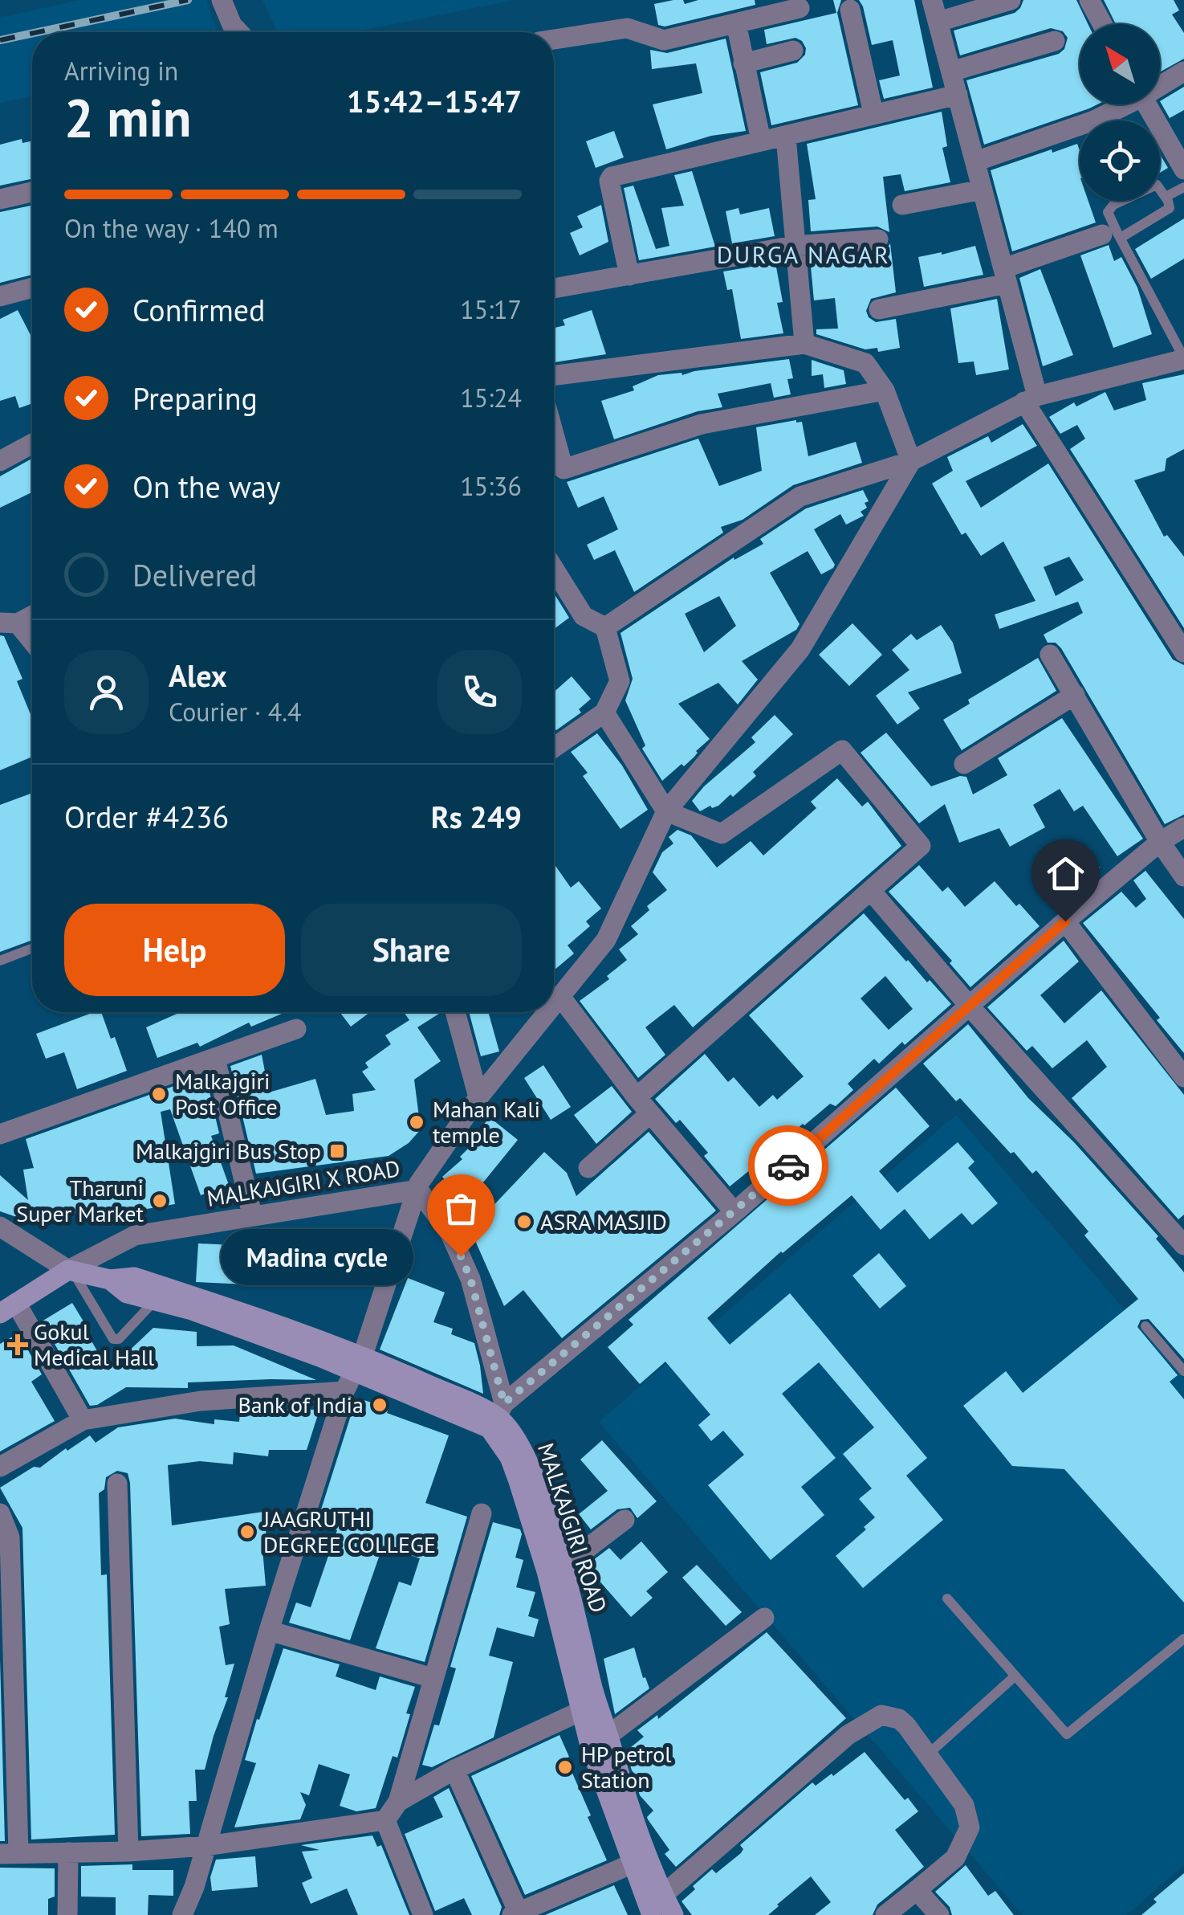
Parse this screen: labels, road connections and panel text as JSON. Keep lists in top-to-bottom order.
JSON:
{
  "streets": {
    "main road": ["MALKAJGIRI ROAD"],
    "street": ["MALKAJGIRI X ROAD"]
  },
  "crossings": [
    ["MALKAJGIRI X ROAD", "MALKAJGIRI ROAD"]
  ],
  "districts": ["DURGA NAGAR"],
  "places": {
    "other": [
      "Malkajgiri Post Office",
      "Mahan Kali temple",
      "Tharuni Super Market",
      "ASRA MASJID",
      "Madina cycle",
      "Bank of India",
      "JAAGRUTHI DEGREE COLLEGE",
      "HP petrol Station"
    ],
    "transit": ["Malkajgiri Bus Stop"],
    "health": ["Gokul Medical Hall"]
  },
  "north": "top left",
  "page": {
    "heading": ["2 min", "Arriving in", "15:42–15:47"],
    "panel": [
      "Alex",
      "Courier · 4.4",
      "Order #4236",
      "Rs 249"
    ],
    "bar": "On the way · 140 m",
    "list": [
      ["Confirmed", "15:17"],
      ["Preparing", "15:24"],
      ["On the way", "15:36"],
      "Delivered"
    ],
    "buttons": ["Help", "Share"],
    "bubble": "Madina cycle"
  }
}
